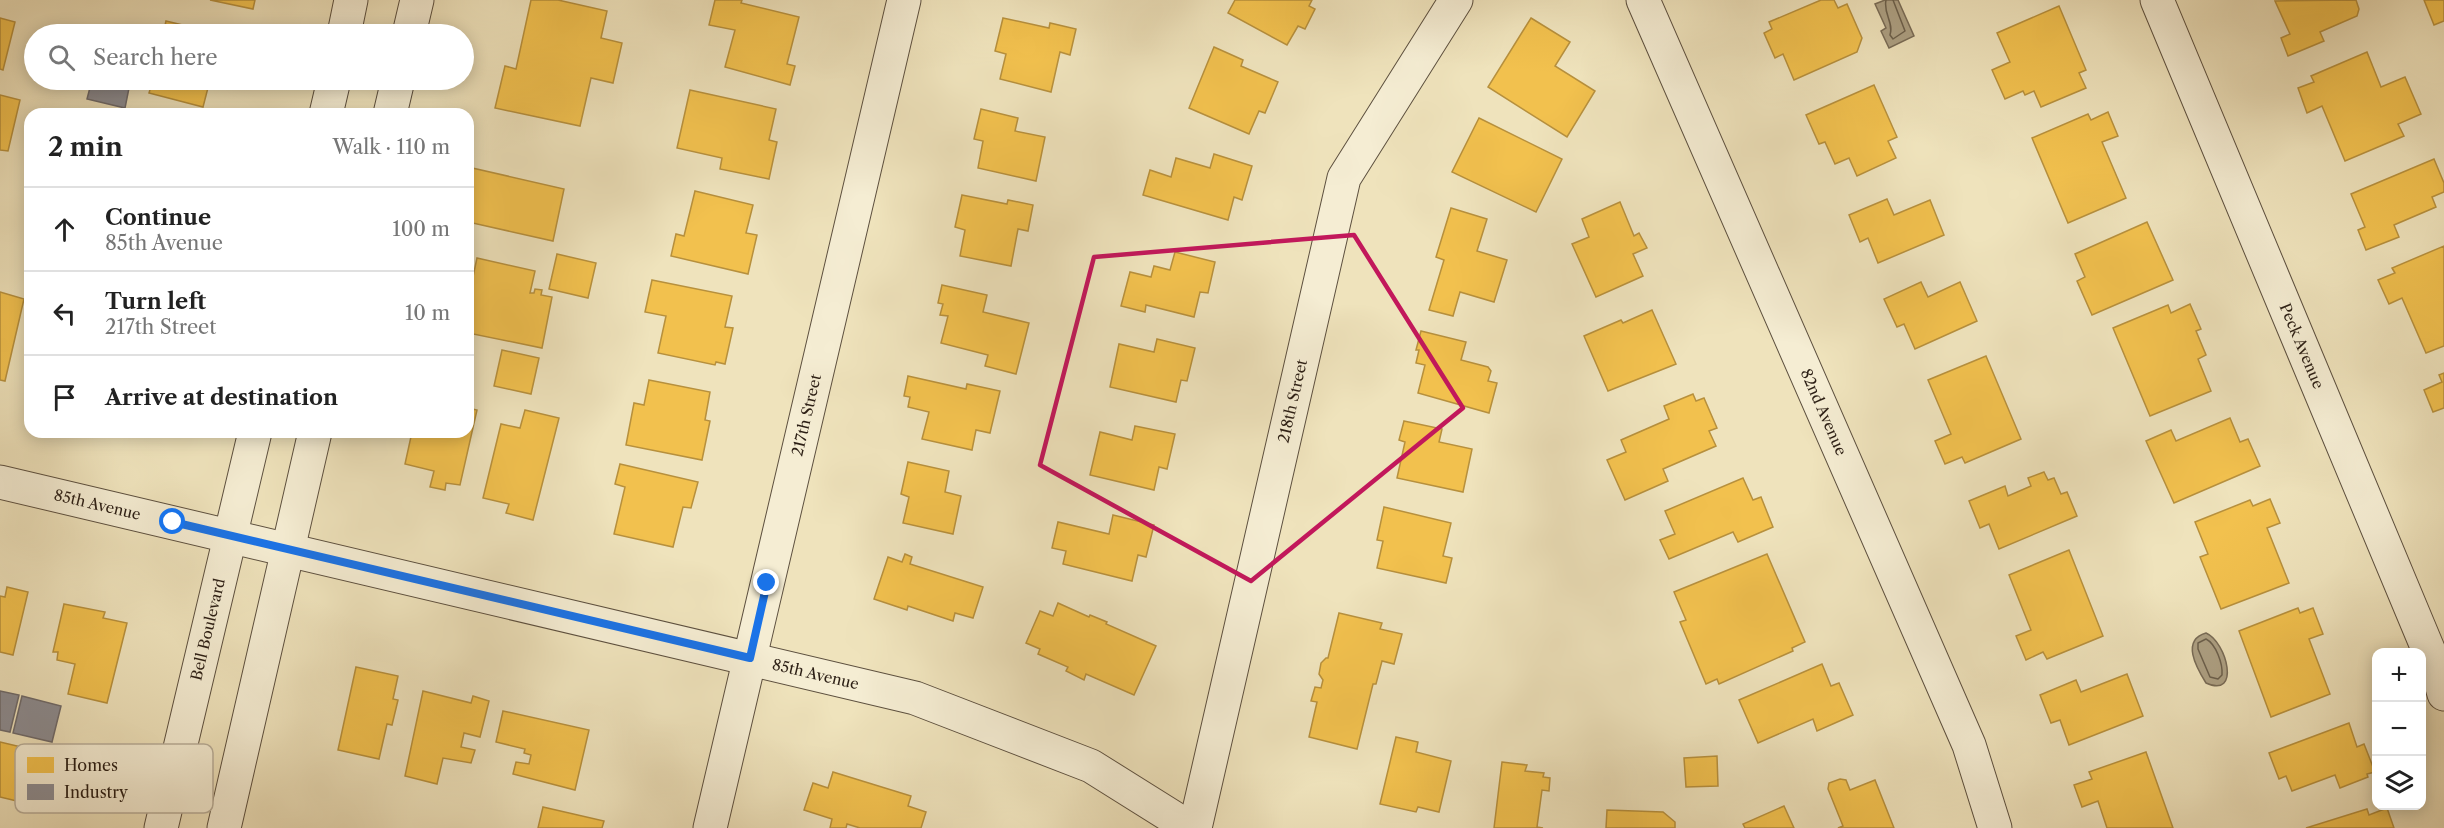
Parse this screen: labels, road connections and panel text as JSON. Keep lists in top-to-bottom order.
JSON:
{
  "streets": {
    "street": [
      "Peck Avenue",
      "218th Street",
      "82nd Avenue",
      "217th Street",
      "85th Avenue",
      "Bell Boulevard"
    ]
  },
  "crossings": [
    ["217th Street", "85th Avenue"],
    ["85th Avenue", "Bell Boulevard"]
  ],
  "legend": ["Homes", "Industry"],
  "page": {
    "search": "Search here",
    "heading": ["2 min", "Walk · 110 m"],
    "list": [
      ["Continue", "85th Avenue", "100 m"],
      ["Turn left", "217th Street", "10 m"],
      "Arrive at destination"
    ],
    "map_buttons": ["+", "−"]
  }
}
